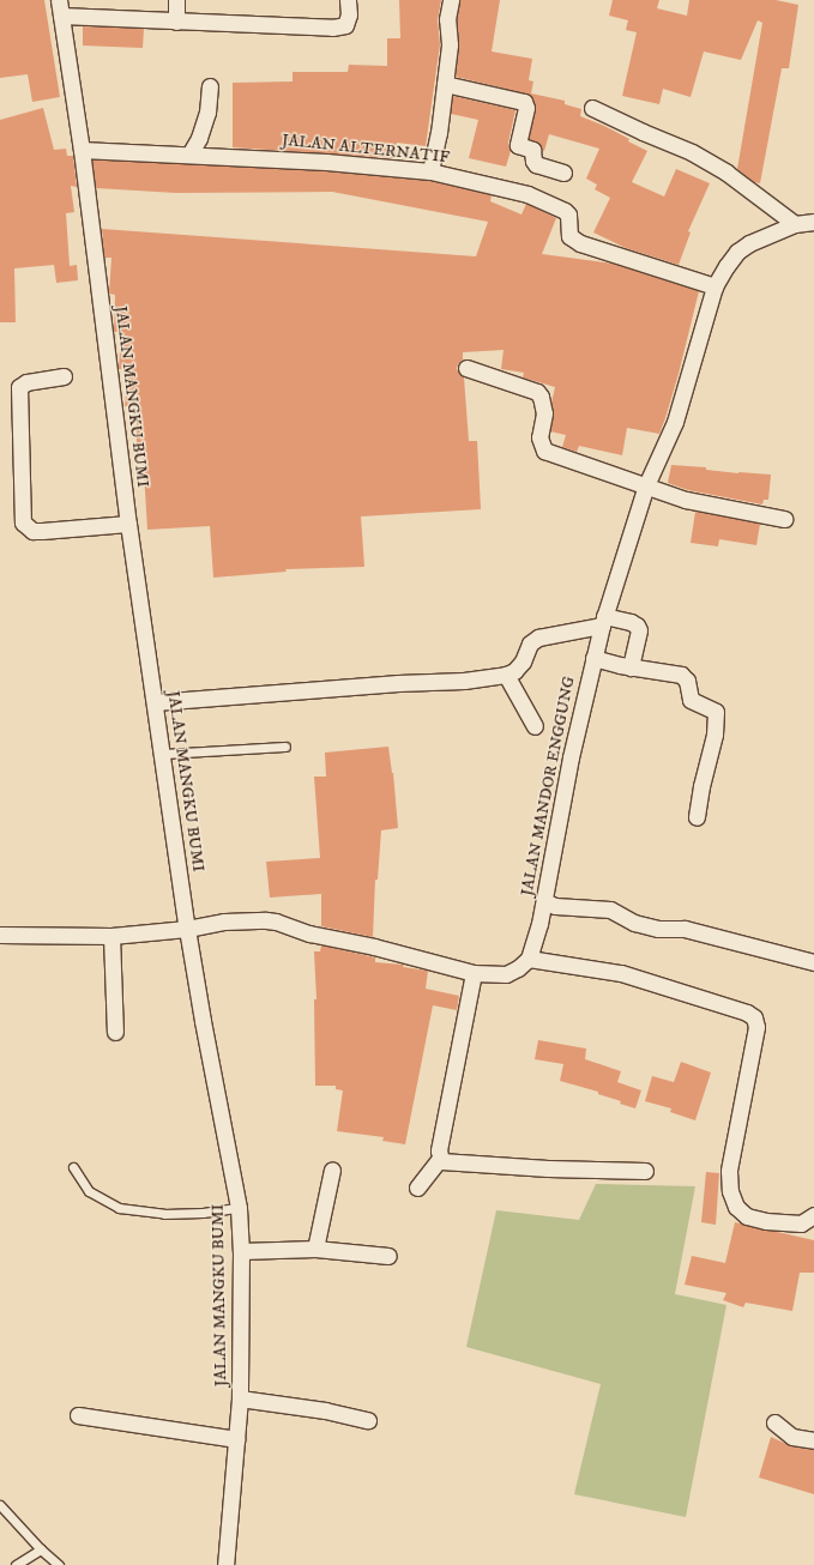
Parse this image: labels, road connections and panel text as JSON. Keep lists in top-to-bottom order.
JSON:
{
  "streets": {
    "street": ["JALAN ALTERNATIF", "JALAN MANGKU BUMI", "JALAN MANDOR ENGGUNG"]
  },
  "crossings": [
    ["JALAN ALTERNATIF", "JALAN MANGKU BUMI"],
    ["JALAN ALTERNATIF", "JALAN MANDOR ENGGUNG"]
  ]
}
